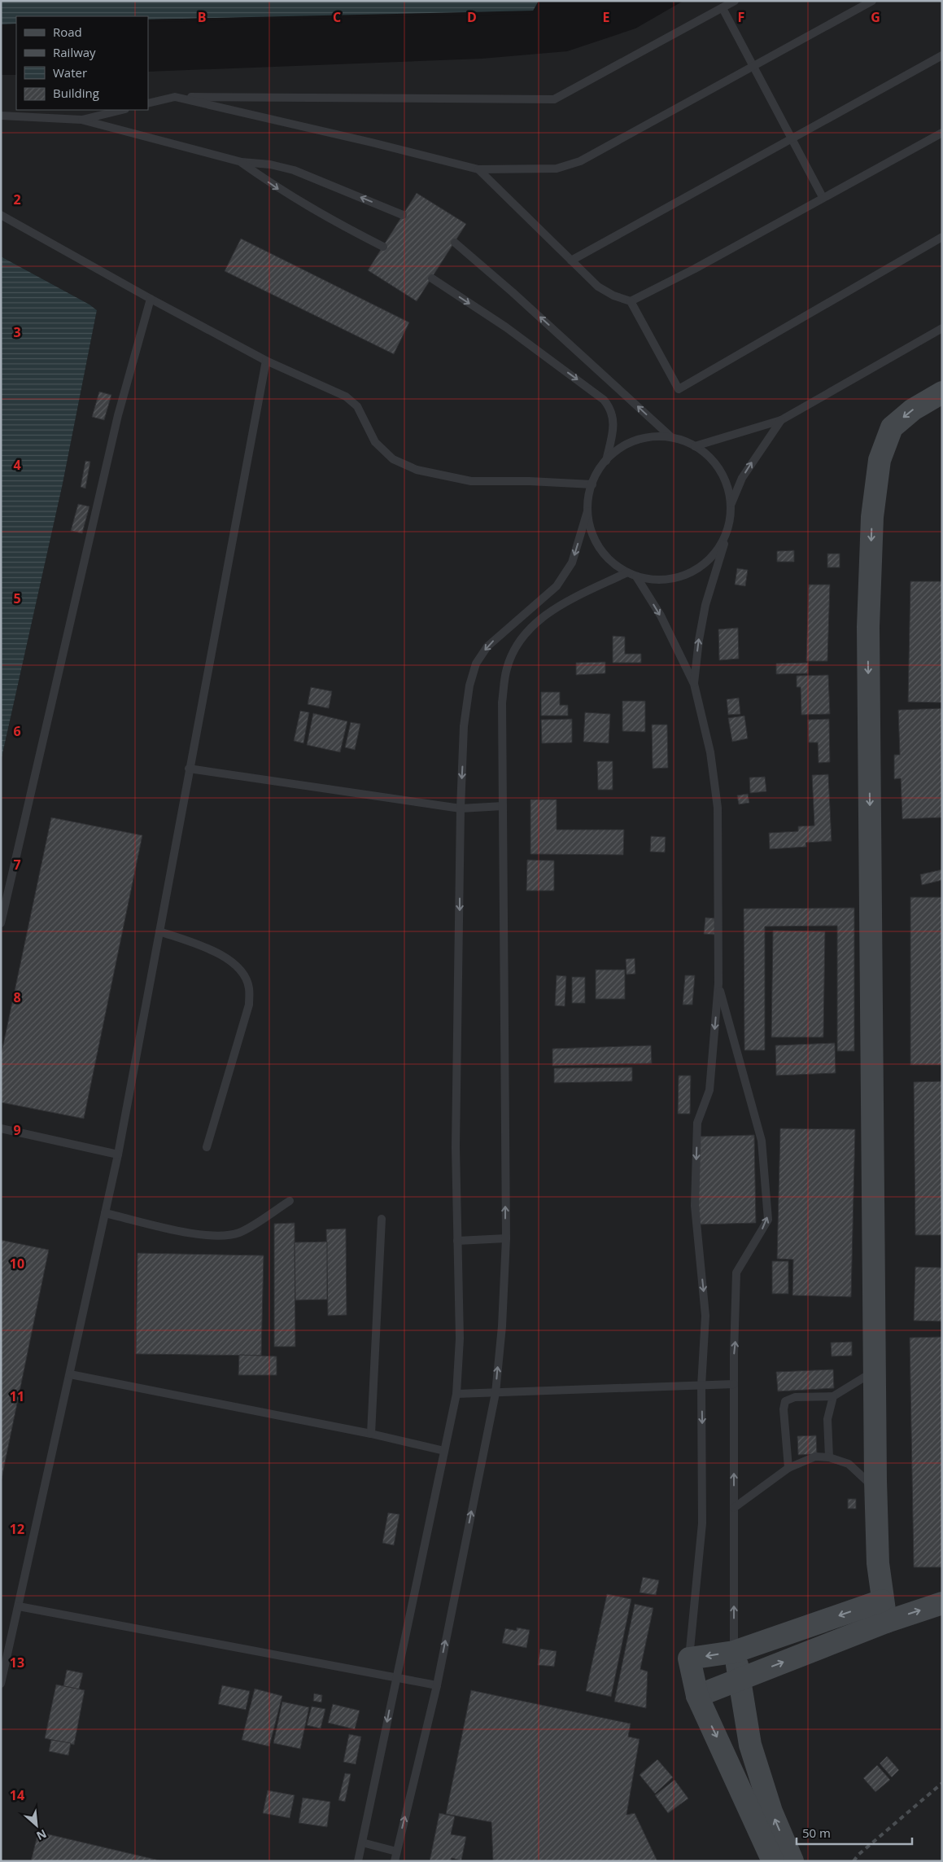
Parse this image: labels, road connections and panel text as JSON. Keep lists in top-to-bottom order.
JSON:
{
  "legend": [
    "Road",
    "Railway",
    "Water",
    "Building"
  ],
  "scale_bar": "50 m",
  "north": "bottom right",
  "grid": {
    "columns": [
      "B",
      "C",
      "D",
      "E",
      "F",
      "G"
    ],
    "rows": [
      "2",
      "3",
      "4",
      "5",
      "6",
      "7",
      "8",
      "9",
      "10",
      "11",
      "12",
      "13",
      "14"
    ]
  }
}
